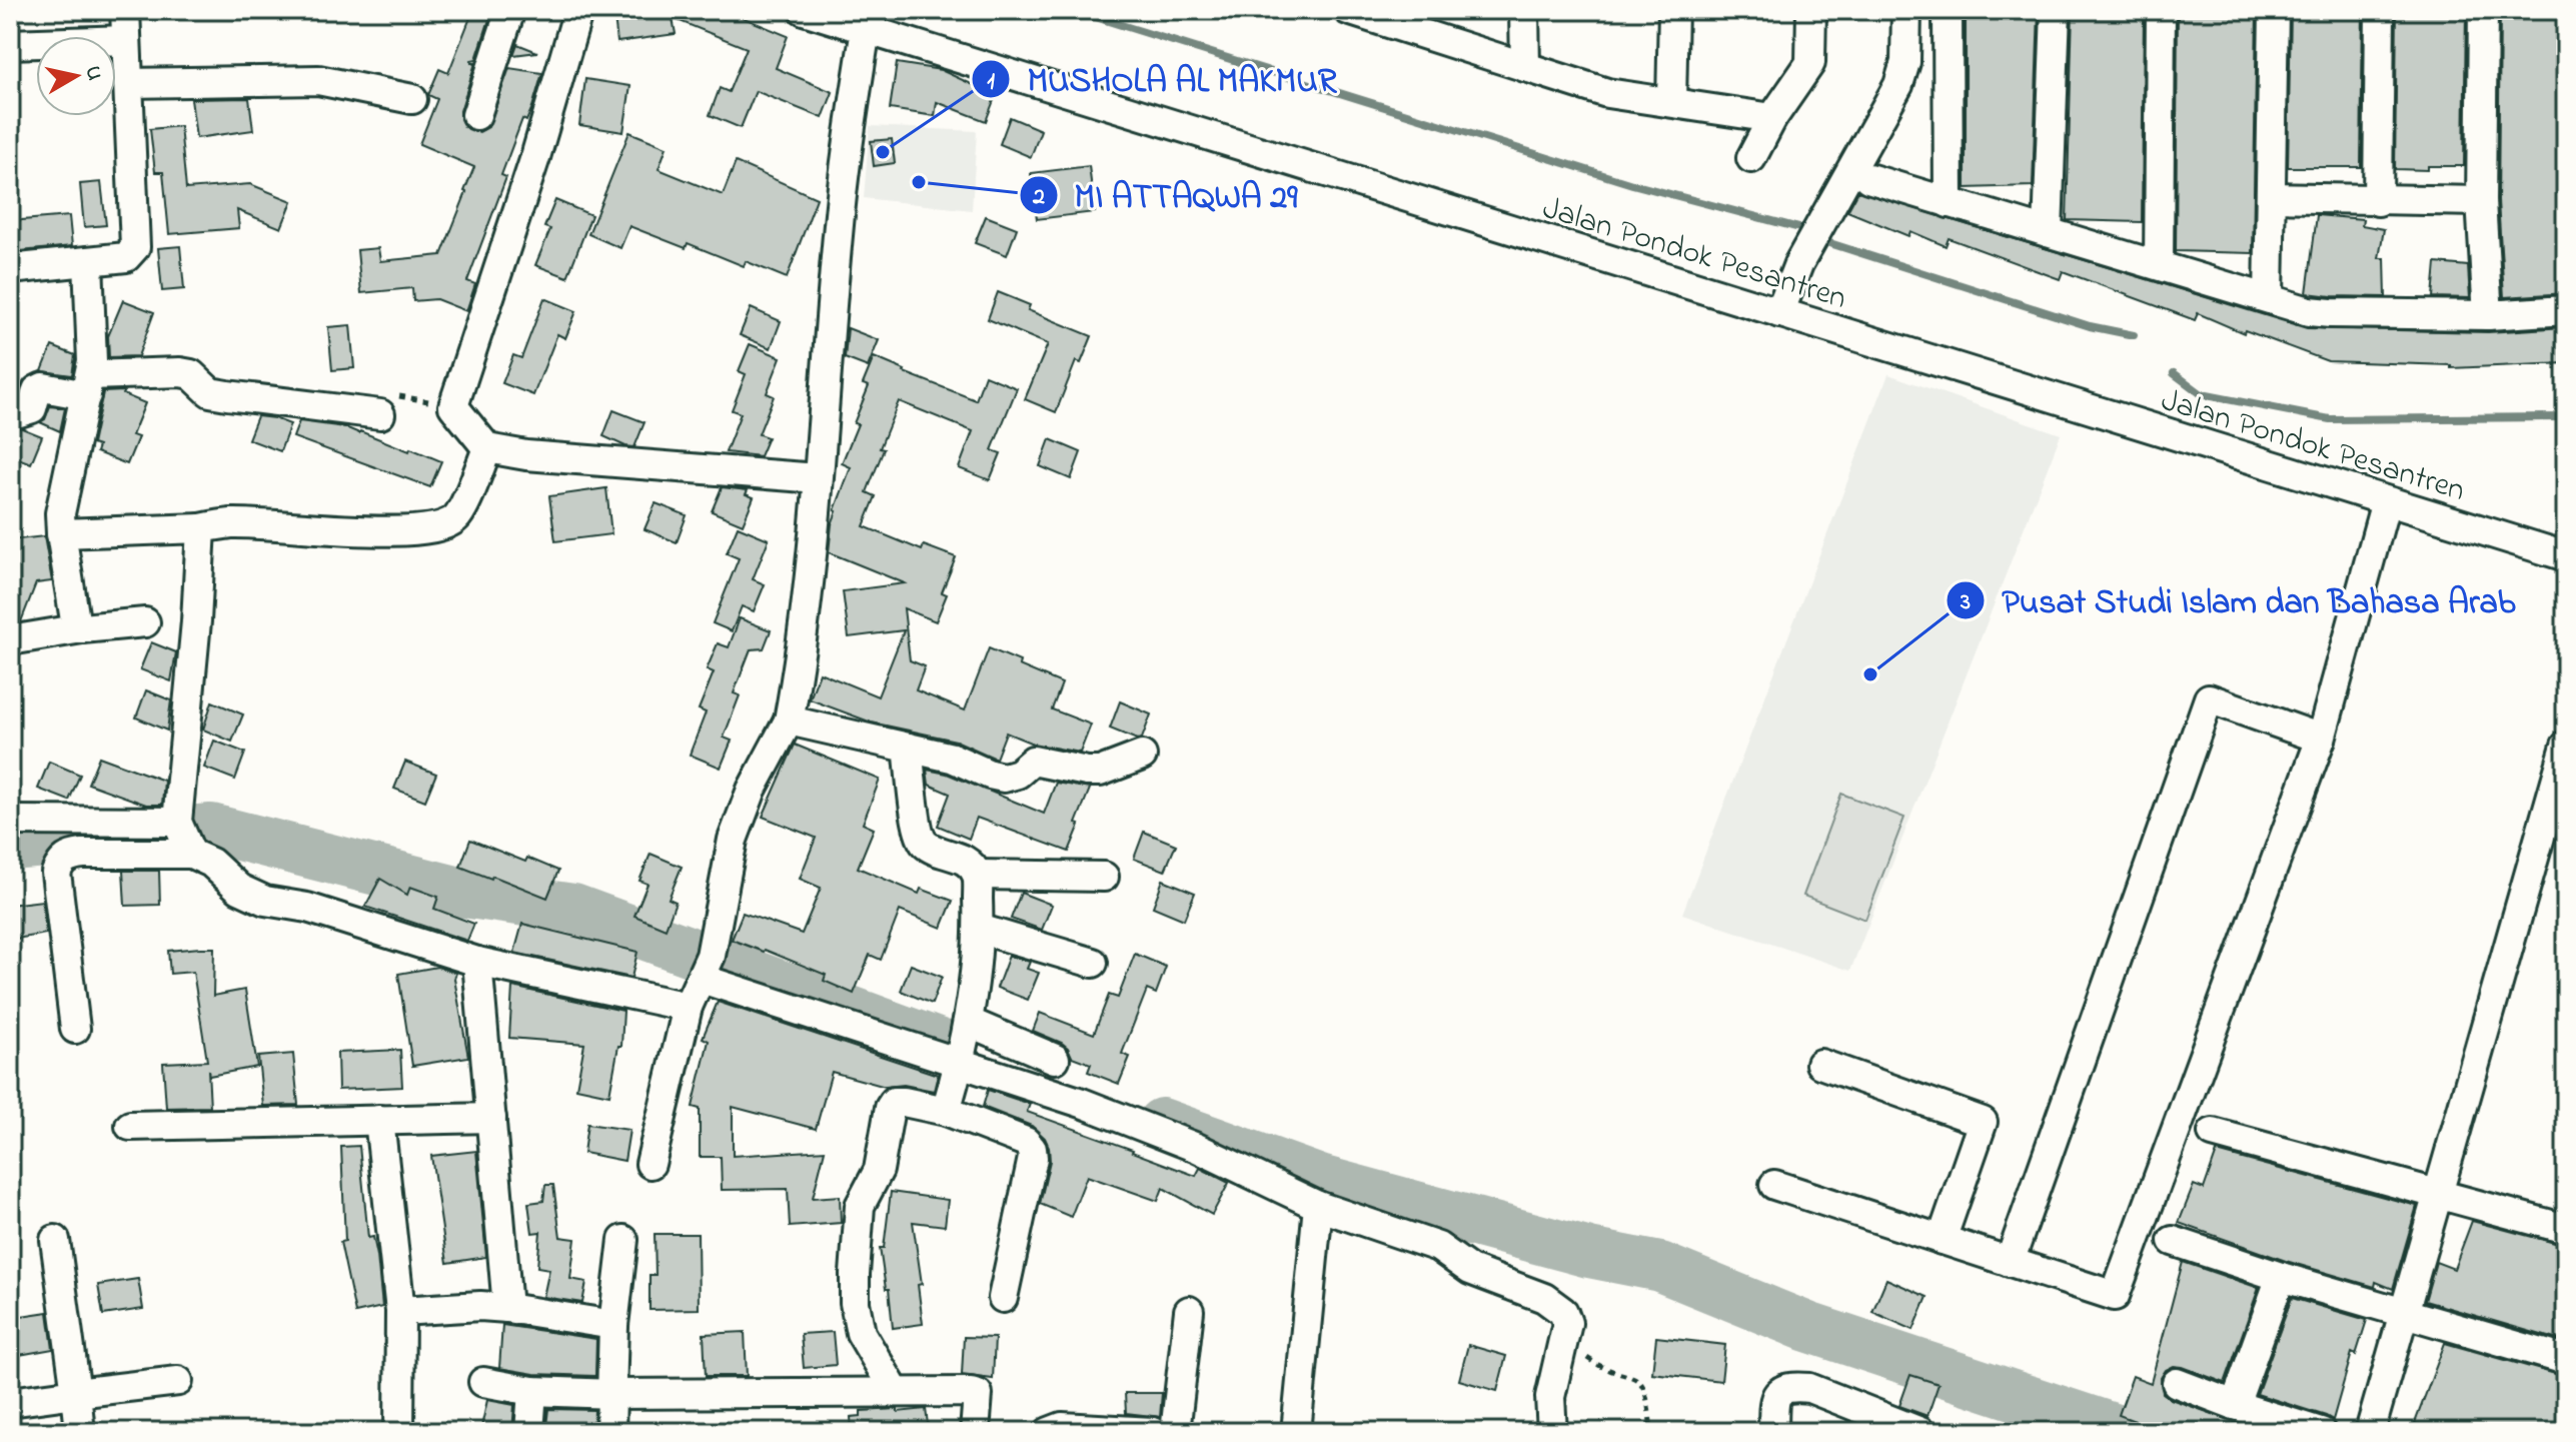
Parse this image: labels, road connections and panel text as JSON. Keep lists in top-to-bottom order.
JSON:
{
  "streets": {
    "street": ["Jalan Pondok Pesantren"]
  },
  "places": ["MUSHOLA AL MAKMUR", "MI ATTAQWA 29", "Pusat Studi Islam dan Bahasa Arab"],
  "north": "right"
}
